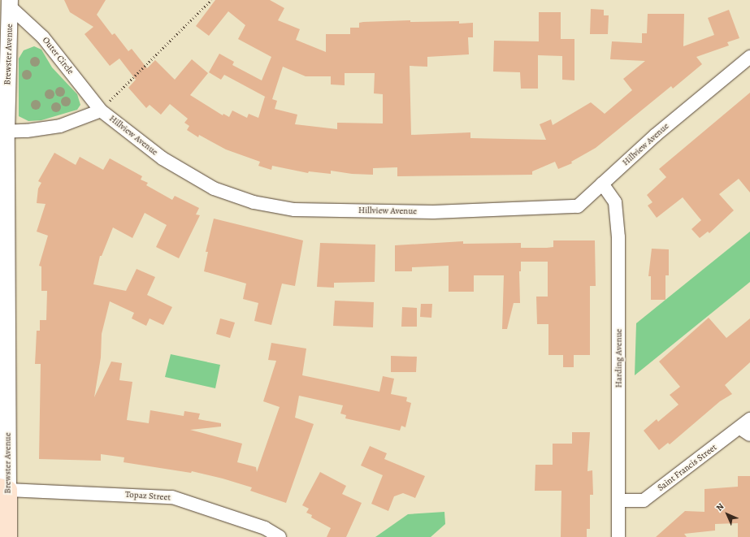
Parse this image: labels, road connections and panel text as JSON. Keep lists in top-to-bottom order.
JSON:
{
  "streets": {
    "main road": ["Brewster Avenue"],
    "street": [
      "Outer Circle",
      "Hillview Avenue",
      "Harding Avenue",
      "Saint Francis Street",
      "Topaz Street"
    ]
  },
  "crossings": [
    ["Brewster Avenue", "Outer Circle"],
    ["Brewster Avenue", "Hillview Avenue"],
    ["Brewster Avenue", "Topaz Street"],
    ["Outer Circle", "Hillview Avenue"],
    ["Hillview Avenue", "Harding Avenue"],
    ["Harding Avenue", "Saint Francis Street"]
  ],
  "north": "top left"
}
